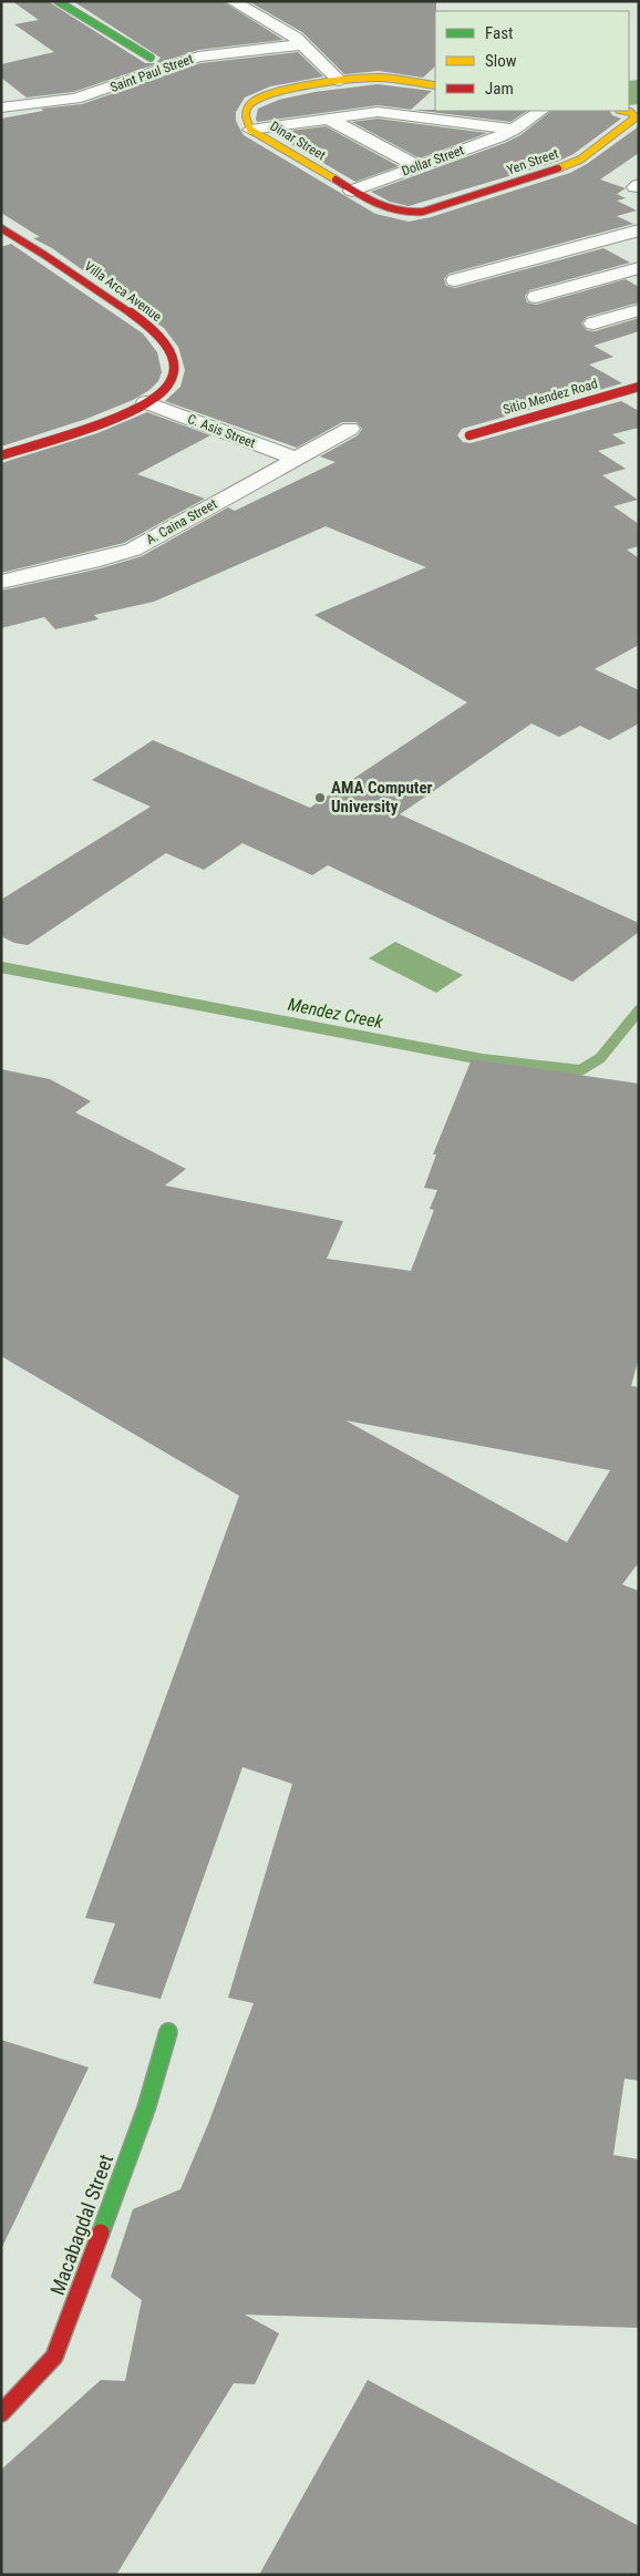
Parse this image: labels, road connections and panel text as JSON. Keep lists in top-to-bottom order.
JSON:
{
  "streets": {
    "street": [
      "Saint Paul Street",
      "Dinar Street",
      "Dollar Street",
      "Yen Street",
      "Villa Arca Avenue",
      "Sitio Mendez Road",
      "C. Asis Street",
      "A. Caina Street",
      "Macabagdal Street"
    ]
  },
  "crossings": [
    ["Dinar Street", "Dollar Street"],
    ["Dinar Street", "Yen Street"],
    ["Villa Arca Avenue", "C. Asis Street"],
    ["C. Asis Street", "A. Caina Street"]
  ],
  "water": ["Mendez Creek"],
  "places": ["AMA Computer University"],
  "legend": ["Fast", "Slow", "Jam"]
}
